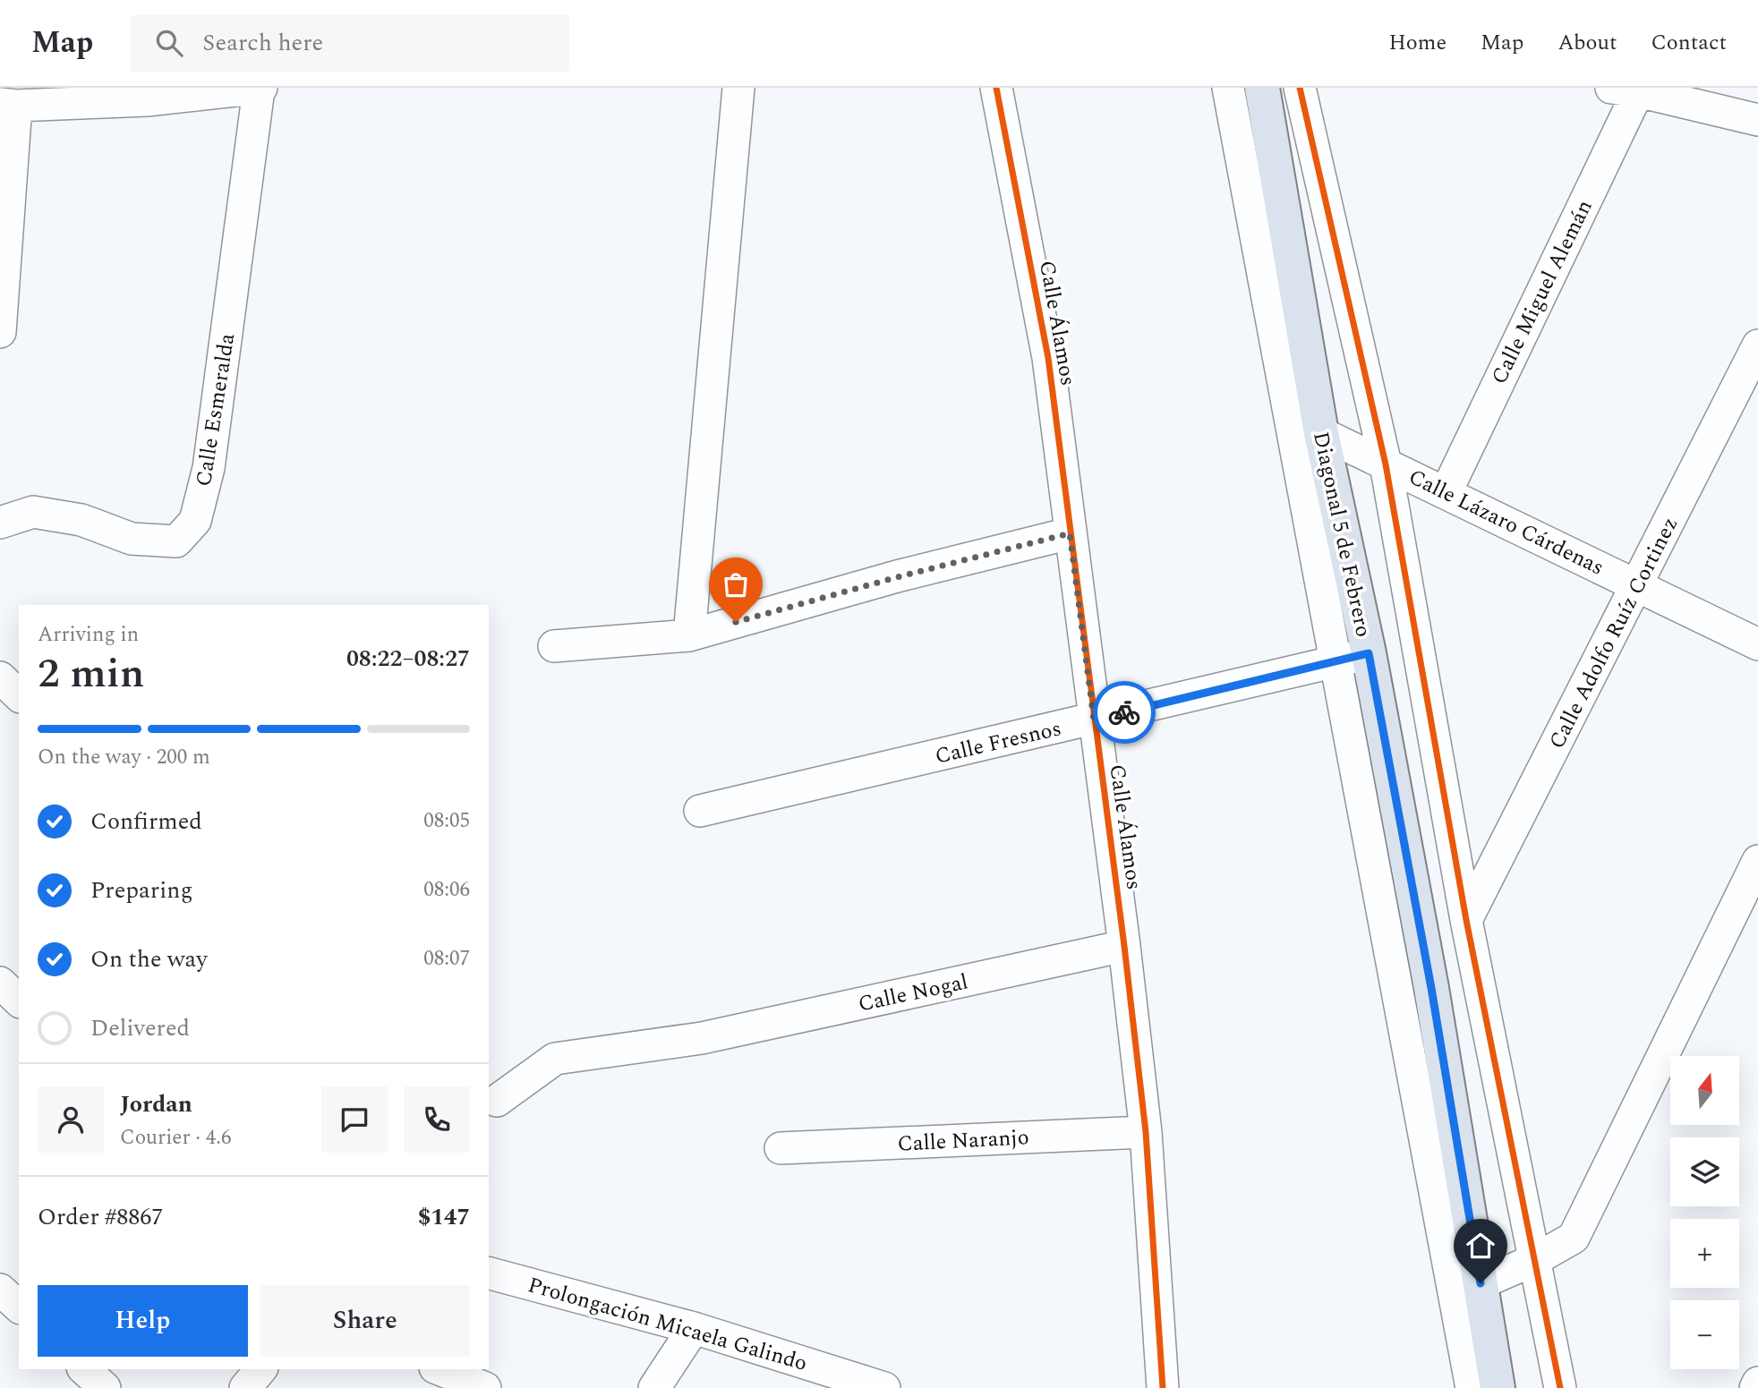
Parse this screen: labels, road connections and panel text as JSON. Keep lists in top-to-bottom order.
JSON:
{
  "streets": {
    "main road": ["Diagonal 5 de Febrero"],
    "street": [
      "Calle Miguel Alemán",
      "Calle Álamos",
      "Calle Esmeralda",
      "Calle Lázaro Cárdenas",
      "Calle Adolfo Ruíz Cortinez",
      "Calle Fresnos",
      "Calle Nogal",
      "Calle Naranjo",
      "Prolongación Micaela Galindo"
    ]
  },
  "crossings": [
    ["Calle Miguel Alemán", "Calle Lázaro Cárdenas"],
    ["Calle Álamos", "Calle Fresnos"],
    ["Calle Álamos", "Calle Nogal"],
    ["Calle Álamos", "Calle Naranjo"],
    ["Calle Lázaro Cárdenas", "Diagonal 5 de Febrero"],
    ["Calle Lázaro Cárdenas", "Calle Adolfo Ruíz Cortinez"],
    ["Diagonal 5 de Febrero", "Calle Fresnos"]
  ],
  "north": "top",
  "page": {
    "header": "Map",
    "search": "Search here",
    "nav": [
      "Home",
      "Map",
      "About",
      "Contact"
    ],
    "heading": ["2 min", "Arriving in", "08:22–08:27"],
    "panel": [
      "Jordan",
      "Courier · 4.6",
      "Order #8867",
      "$147"
    ],
    "bar": "On the way · 200 m",
    "list": [
      ["Confirmed", "08:05"],
      ["Preparing", "08:06"],
      ["On the way", "08:07"],
      "Delivered"
    ],
    "map_buttons": ["+", "−"],
    "buttons": ["Help", "Share"]
  }
}
